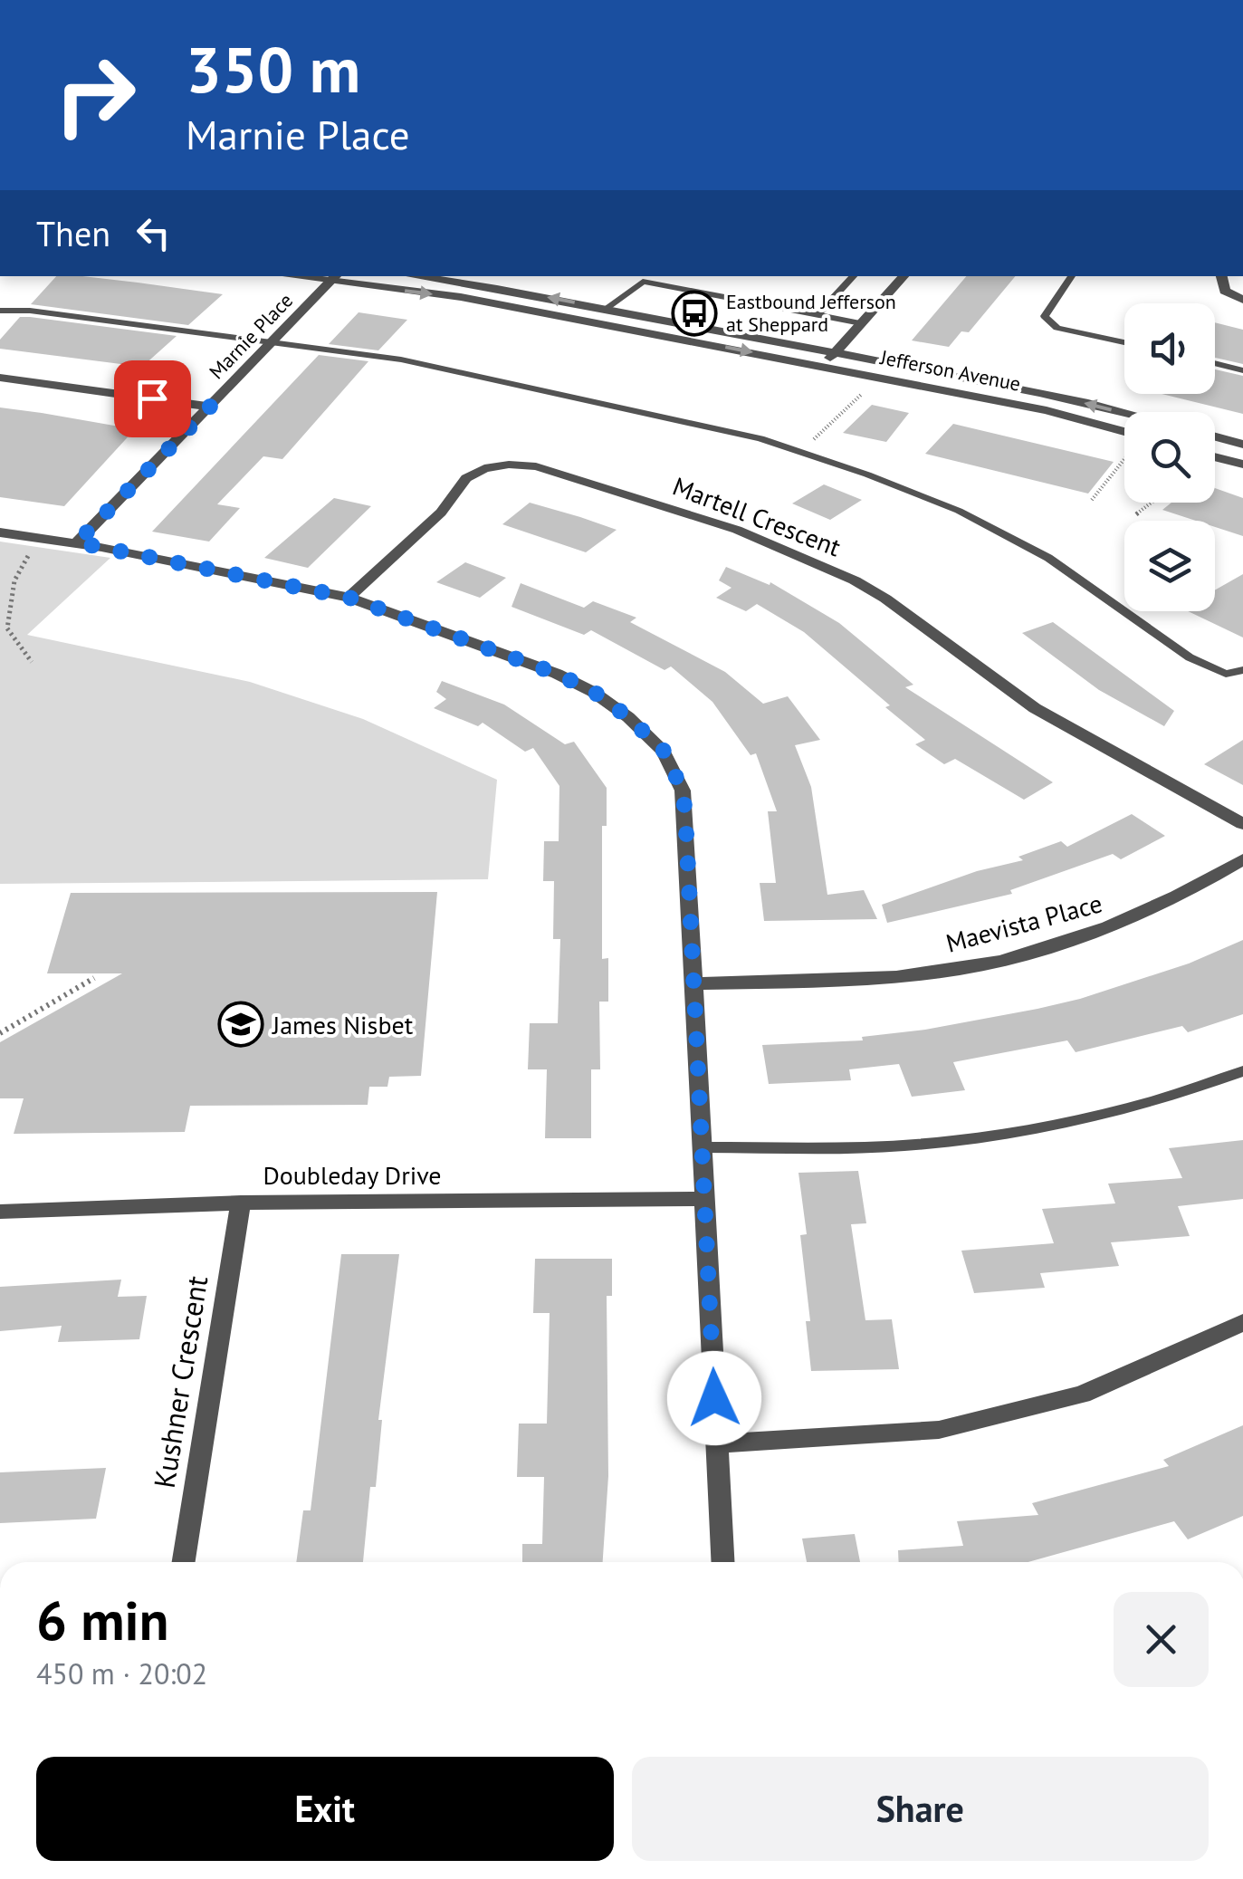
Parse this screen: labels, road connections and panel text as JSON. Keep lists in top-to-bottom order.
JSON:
{
  "streets": {
    "street": [
      "Marnie Place",
      "Jefferson Avenue",
      "Martell Crescent",
      "Maevista Place",
      "Doubleday Drive",
      "Kushner Crescent"
    ]
  },
  "crossings": [
    ["Marnie Place", "Jefferson Avenue"],
    ["Doubleday Drive", "Kushner Crescent"]
  ],
  "places": {
    "bus stop": ["Eastbound Jefferson at Sheppard"],
    "school or university": ["James Nisbet"]
  },
  "page": {
    "turn": ["350 m", "Marnie Place"],
    "then": "Then",
    "heading": ["6 min", "450 m · 20:02"],
    "buttons": ["Exit", "Share"]
  }
}
